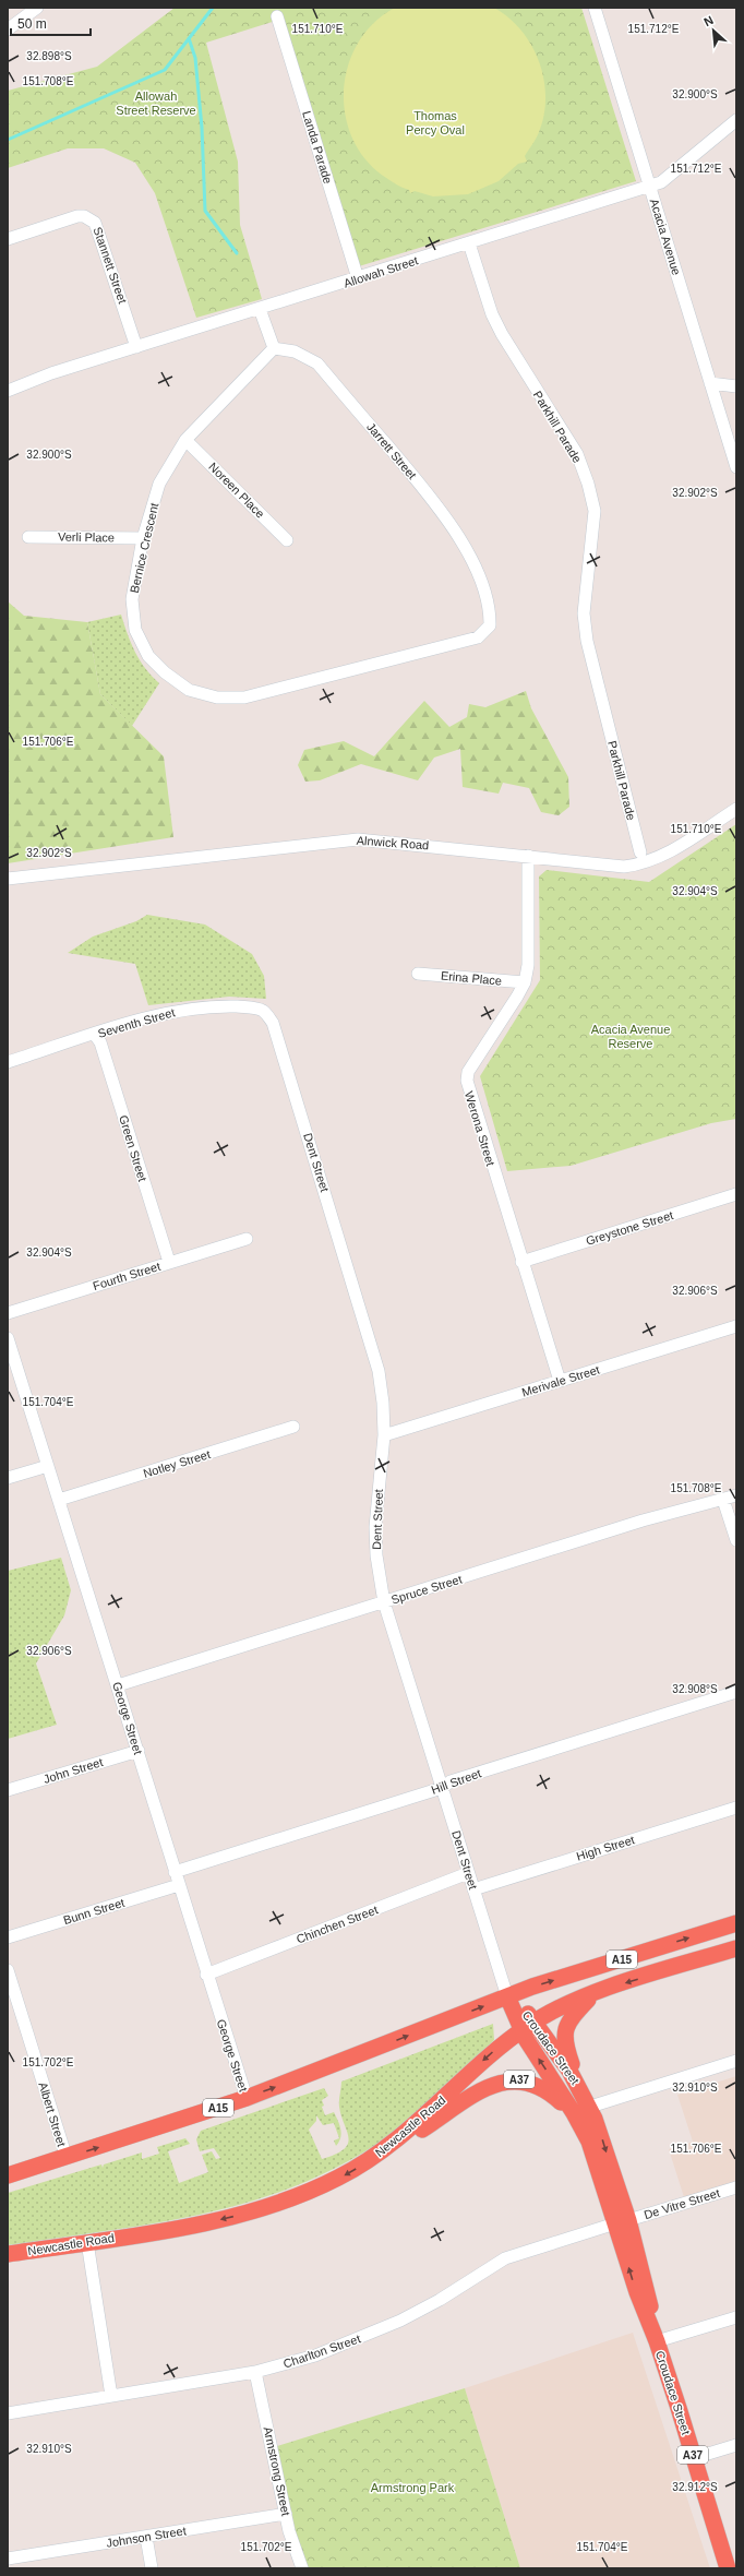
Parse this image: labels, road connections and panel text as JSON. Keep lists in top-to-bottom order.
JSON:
{
  "streets": {
    "highway": [
      "A15",
      "Croudace Street",
      "A37",
      "Newcastle Road"
    ],
    "street": [
      "Landa Parade",
      "Acacia Avenue",
      "Stannett Street",
      "Allowah Street",
      "Parkhill Parade",
      "Jarrett Street",
      "Noreen Place",
      "Verli Place",
      "Bernice Crescent",
      "Alnwick Road",
      "Erina Place",
      "Seventh Street",
      "Werona Street",
      "Green Street",
      "Dent Street",
      "Greystone Street",
      "Fourth Street",
      "Merivale Street",
      "Notley Street",
      "Spruce Street",
      "George Street",
      "John Street",
      "Hill Street",
      "High Street",
      "Bunn Street",
      "Chinchen Street",
      "Albert Street",
      "De Vitre Street",
      "Charlton Street",
      "Armstrong Street",
      "Johnson Street"
    ]
  },
  "crossings": [
    ["Landa Parade", "Allowah Street"],
    ["Acacia Avenue", "Allowah Street"],
    ["Stannett Street", "Allowah Street"],
    ["Allowah Street", "Parkhill Parade"],
    ["Jarrett Street", "Bernice Crescent"],
    ["Noreen Place", "Bernice Crescent"],
    ["Verli Place", "Bernice Crescent"],
    ["Alnwick Road", "Werona Street"],
    ["Erina Place", "Werona Street"],
    ["Seventh Street", "Green Street"],
    ["Seventh Street", "Dent Street"],
    ["Werona Street", "Greystone Street"],
    ["Werona Street", "Merivale Street"],
    ["Green Street", "Fourth Street"],
    ["Dent Street", "Merivale Street"],
    ["Dent Street", "Spruce Street"],
    ["Dent Street", "Hill Street"],
    ["Dent Street", "High Street"],
    ["Dent Street", "Chinchen Street"],
    ["Dent Street", "A15"],
    ["Dent Street", "Croudace Street"],
    ["Notley Street", "George Street"],
    ["Spruce Street", "George Street"],
    ["George Street", "John Street"],
    ["George Street", "Hill Street"],
    ["George Street", "Bunn Street"],
    ["George Street", "Chinchen Street"],
    ["George Street", "A15"],
    ["A15", "Croudace Street"],
    ["A15", "Albert Street"],
    ["Croudace Street", "A37"],
    ["Croudace Street", "Newcastle Road"],
    ["Croudace Street", "De Vitre Street"],
    ["Croudace Street", "Charlton Street"],
    ["A37", "Newcastle Road"],
    ["De Vitre Street", "Charlton Street"],
    ["Charlton Street", "Armstrong Street"],
    ["Armstrong Street", "Johnson Street"]
  ],
  "parks": [
    "Allowah Street Reserve",
    "Thomas Percy Oval",
    "Acacia Avenue Reserve",
    "Armstrong Park"
  ],
  "scale_bar": "50 m",
  "north": "top left",
  "coordinates": [
    "151.712°E",
    "151.710°E",
    "32.898°S",
    "151.708°E",
    "32.900°S",
    "32.902°S",
    "151.706°E",
    "32.904°S",
    "32.906°S",
    "151.704°E",
    "32.908°S",
    "151.702°E",
    "32.910°S",
    "32.912°S"
  ]
}
